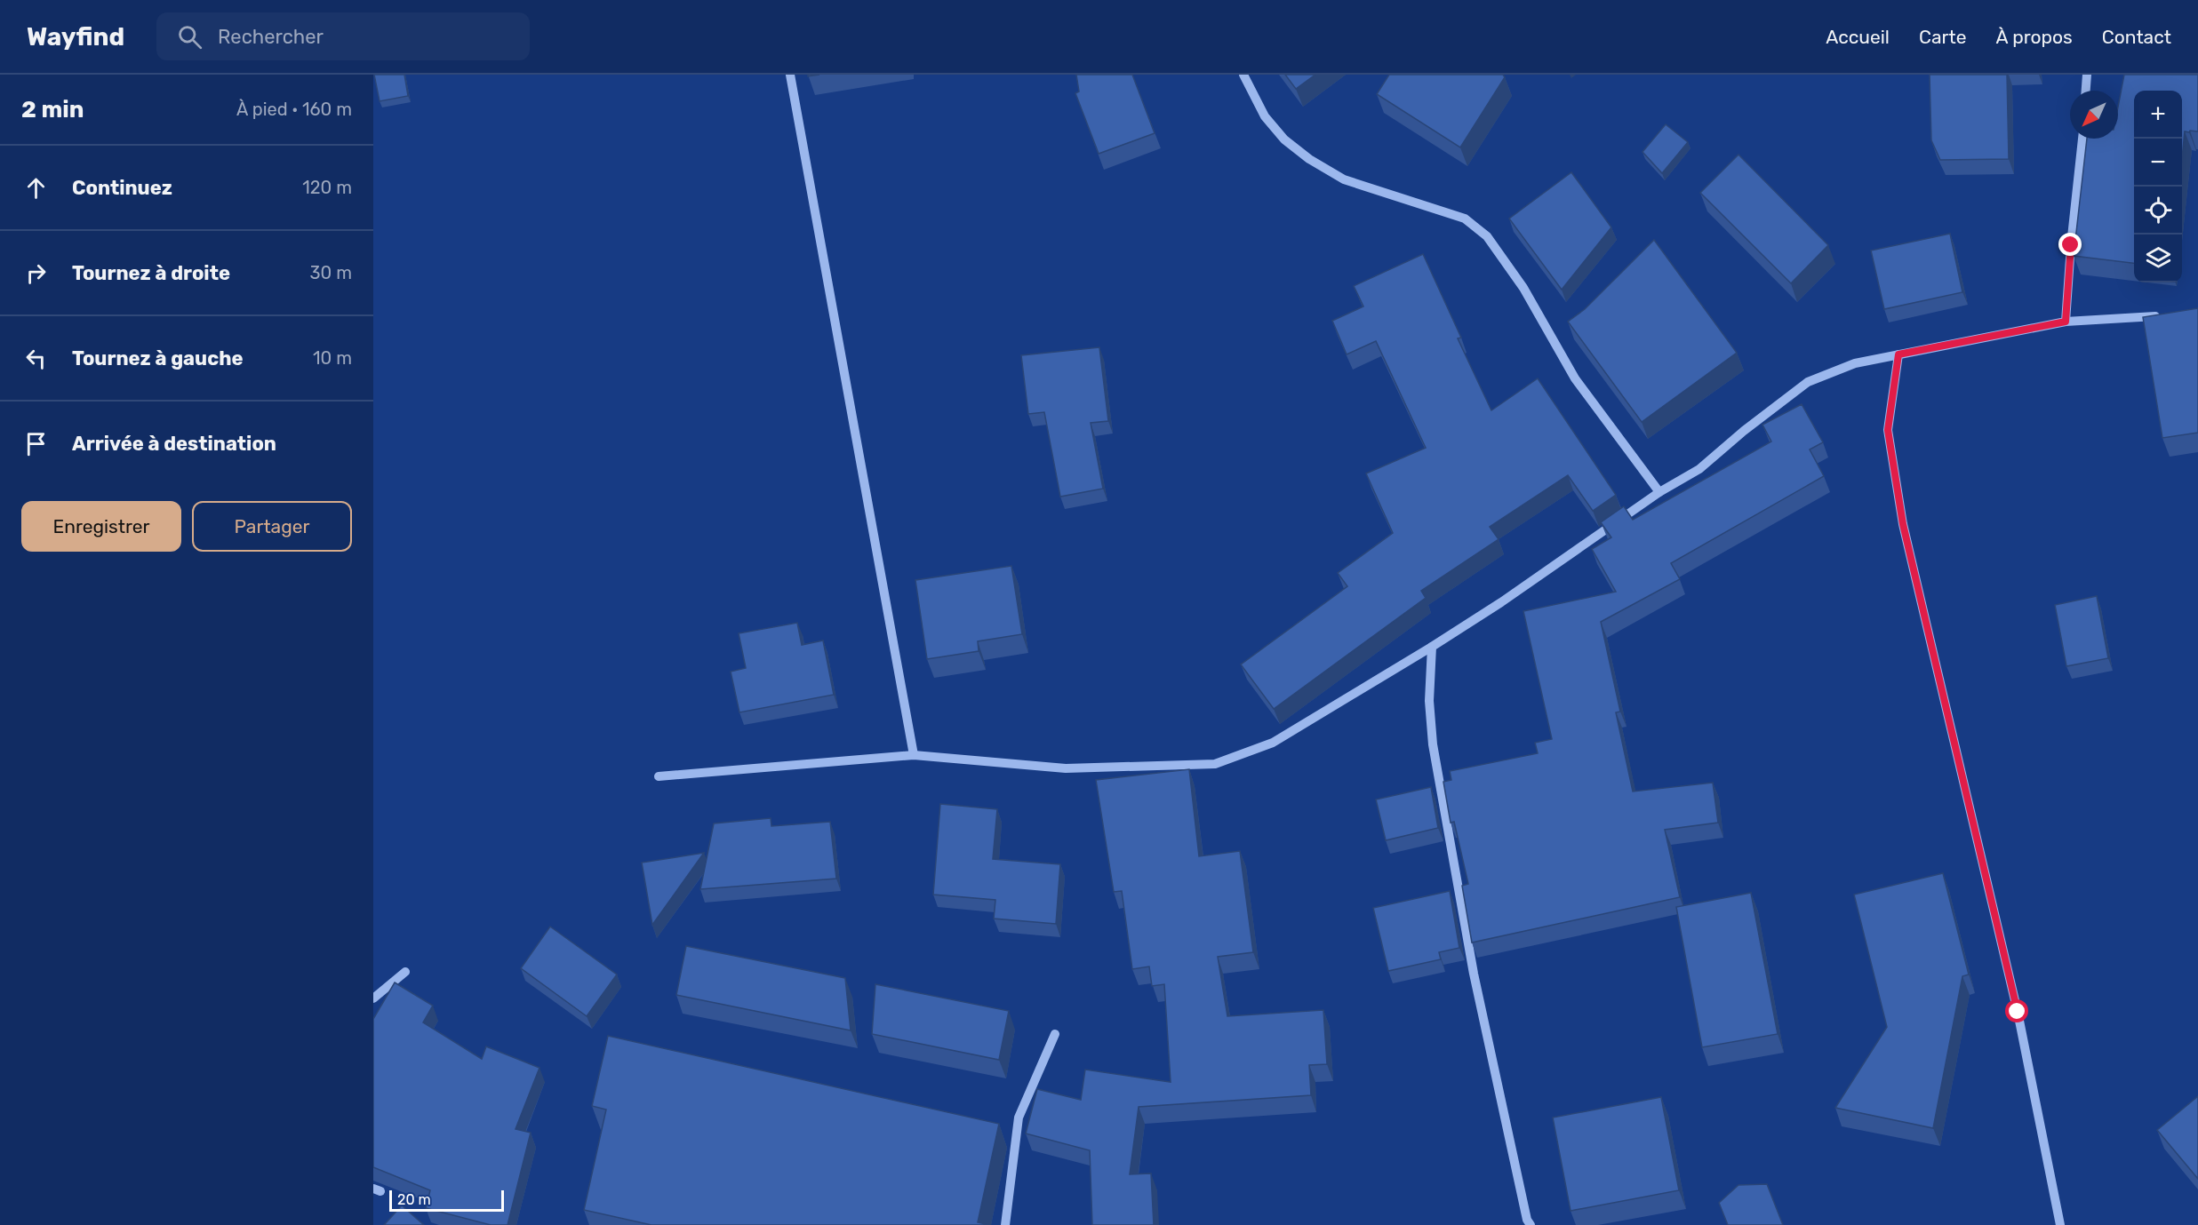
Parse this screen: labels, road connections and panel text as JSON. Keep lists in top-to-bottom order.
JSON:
{
  "scale_bar": "20 m",
  "north": "bottom left",
  "page": {
    "header": "Wayfind",
    "search": "Rechercher",
    "nav": [
      "Accueil",
      "Carte",
      "À propos",
      "Contact"
    ],
    "heading": ["2 min", "À pied · 160 m"],
    "map_buttons": ["+", "−"],
    "list": [
      ["Continuez", "120 m"],
      ["Tournez à droite", "30 m"],
      ["Tournez à gauche", "10 m"],
      "Arrivée à destination"
    ],
    "buttons": ["Enregistrer", "Partager"],
    "scale": "20 m"
  }
}
